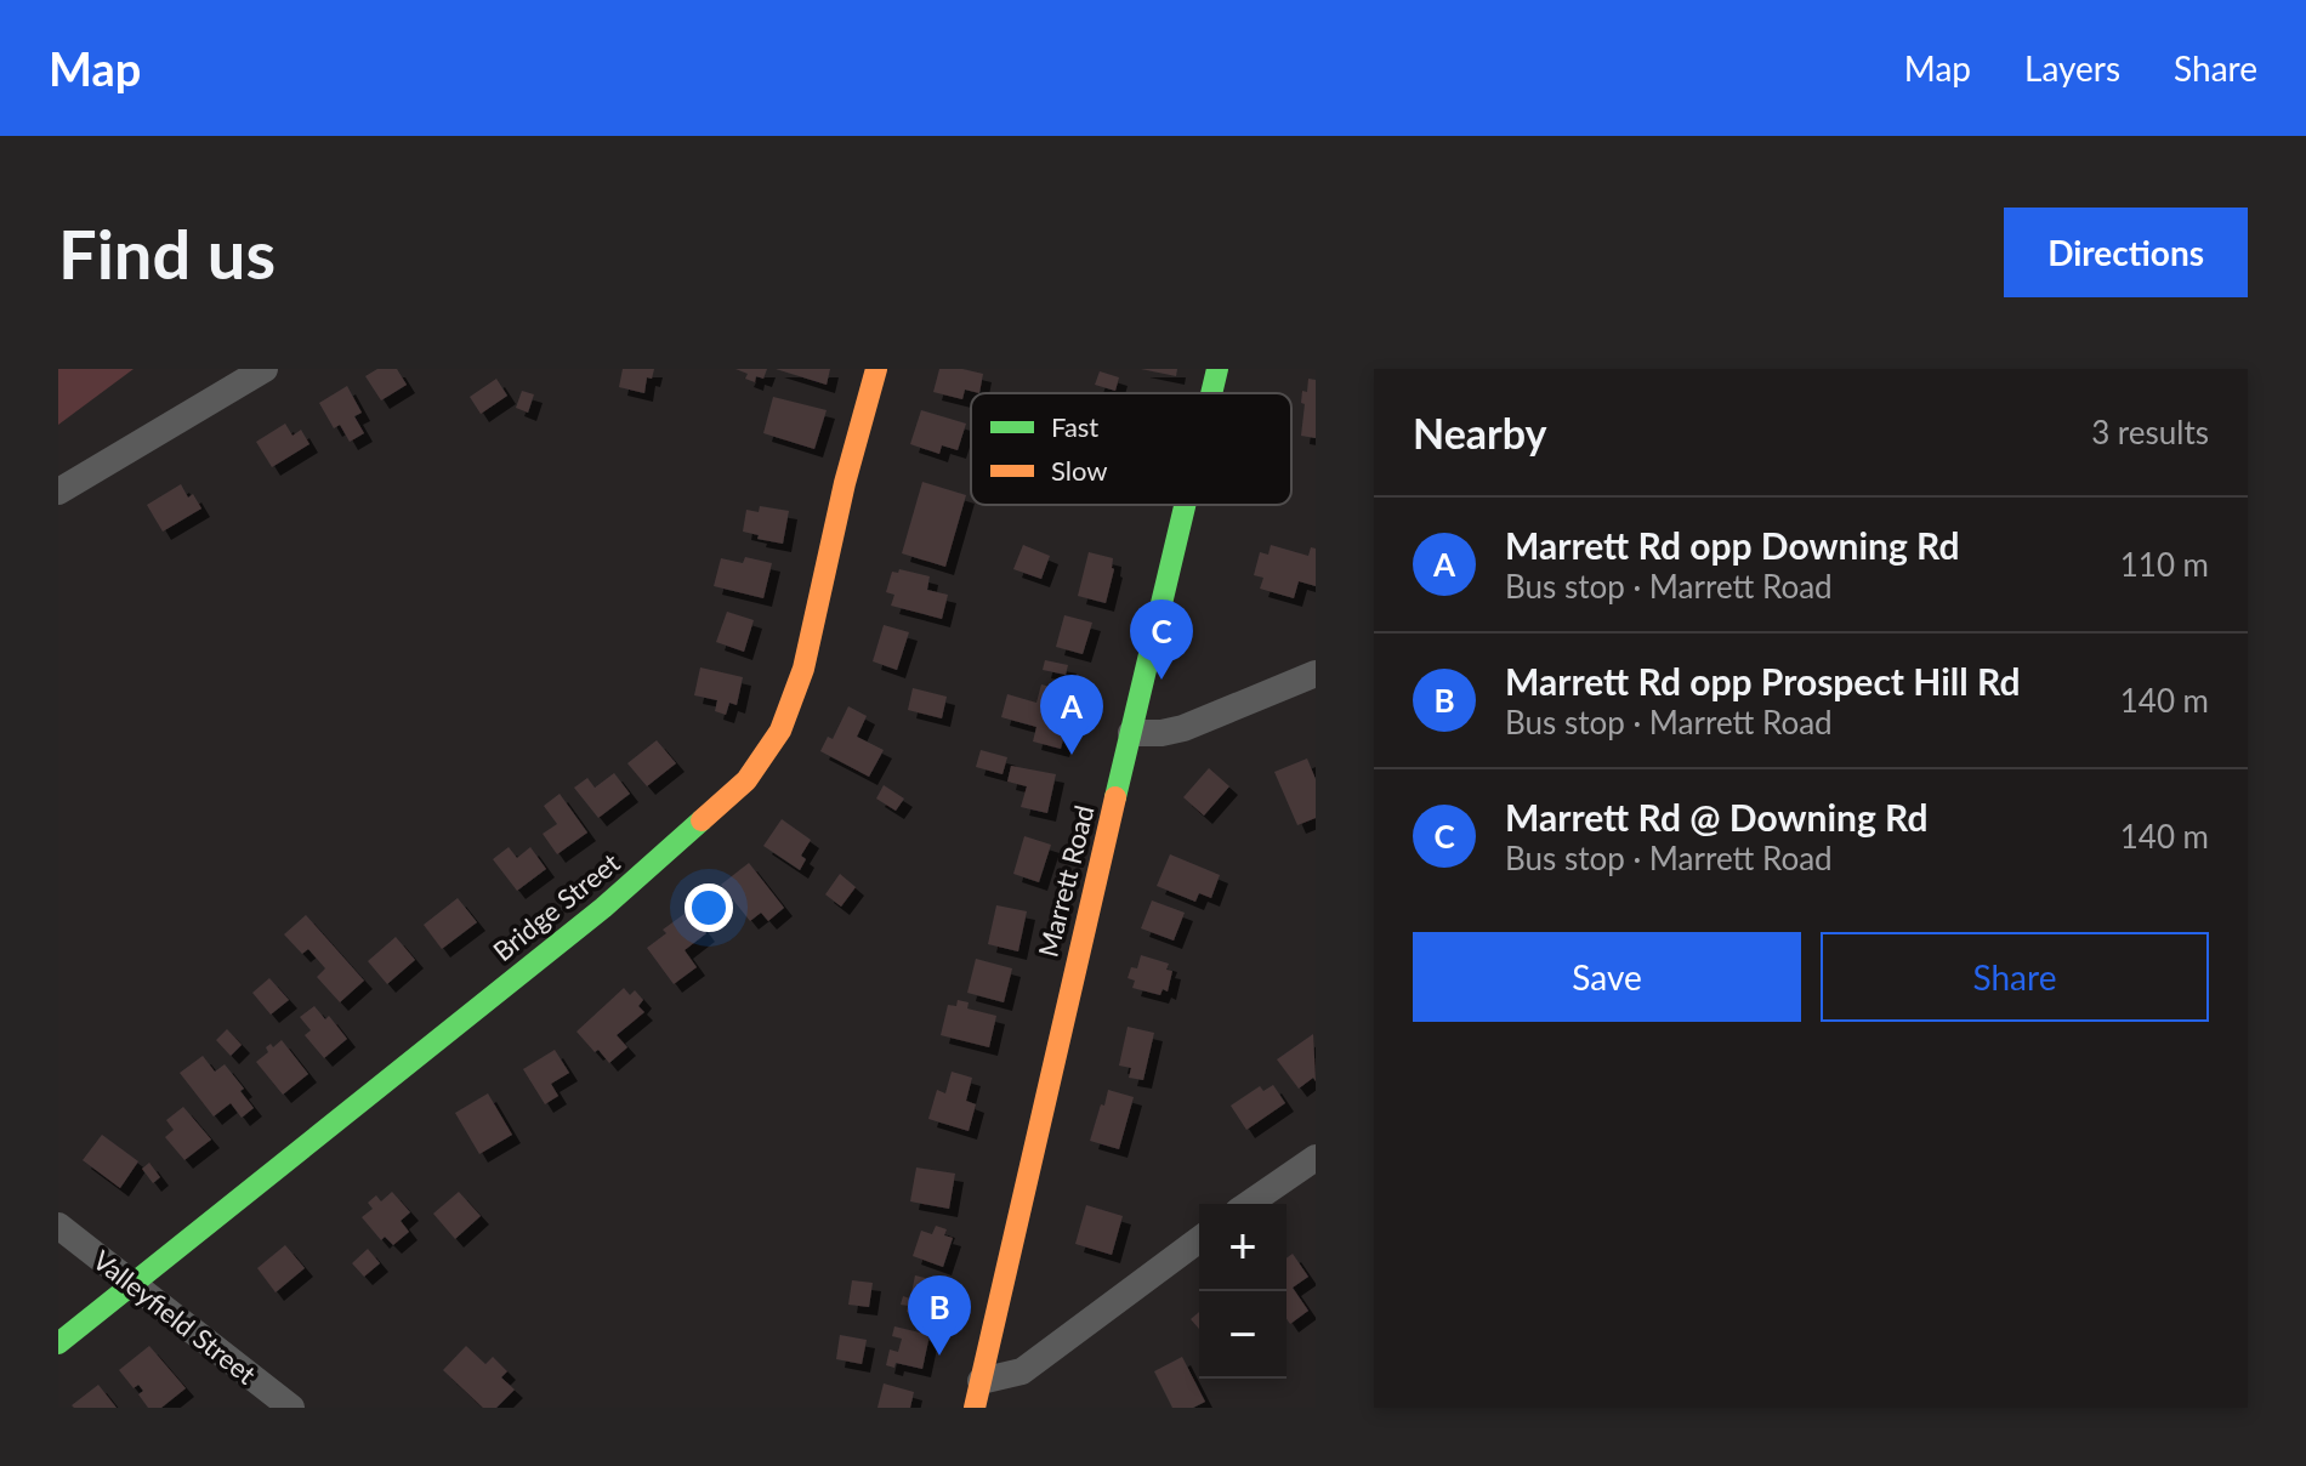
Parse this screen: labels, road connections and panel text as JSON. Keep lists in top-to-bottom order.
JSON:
{
  "streets": {
    "street": ["Marrett Road", "Bridge Street", "Valleyfield Street"]
  },
  "crossings": [
    ["Bridge Street", "Valleyfield Street"]
  ],
  "legend": ["Fast", "Slow"],
  "page": {
    "header": "Map",
    "nav": ["Map", "Layers", "Share"],
    "buttons": [
      "Directions",
      ["Save", "Share"]
    ],
    "title": "Find us",
    "heading": ["Nearby", "3 results"],
    "list": [
      {
        "mark": "A",
        "name": "Marrett Rd opp Downing Rd",
        "note": "Bus stop · Marrett Road",
        "value": "110 m"
      },
      {
        "mark": "B",
        "name": "Marrett Rd opp Prospect Hill Rd",
        "note": "Bus stop · Marrett Road",
        "value": "140 m"
      },
      {
        "mark": "C",
        "name": "Marrett Rd @ Downing Rd",
        "note": "Bus stop · Marrett Road",
        "value": "140 m"
      }
    ],
    "pins": ["C", "A", "B"],
    "map_buttons": ["+", "−"]
  }
}
